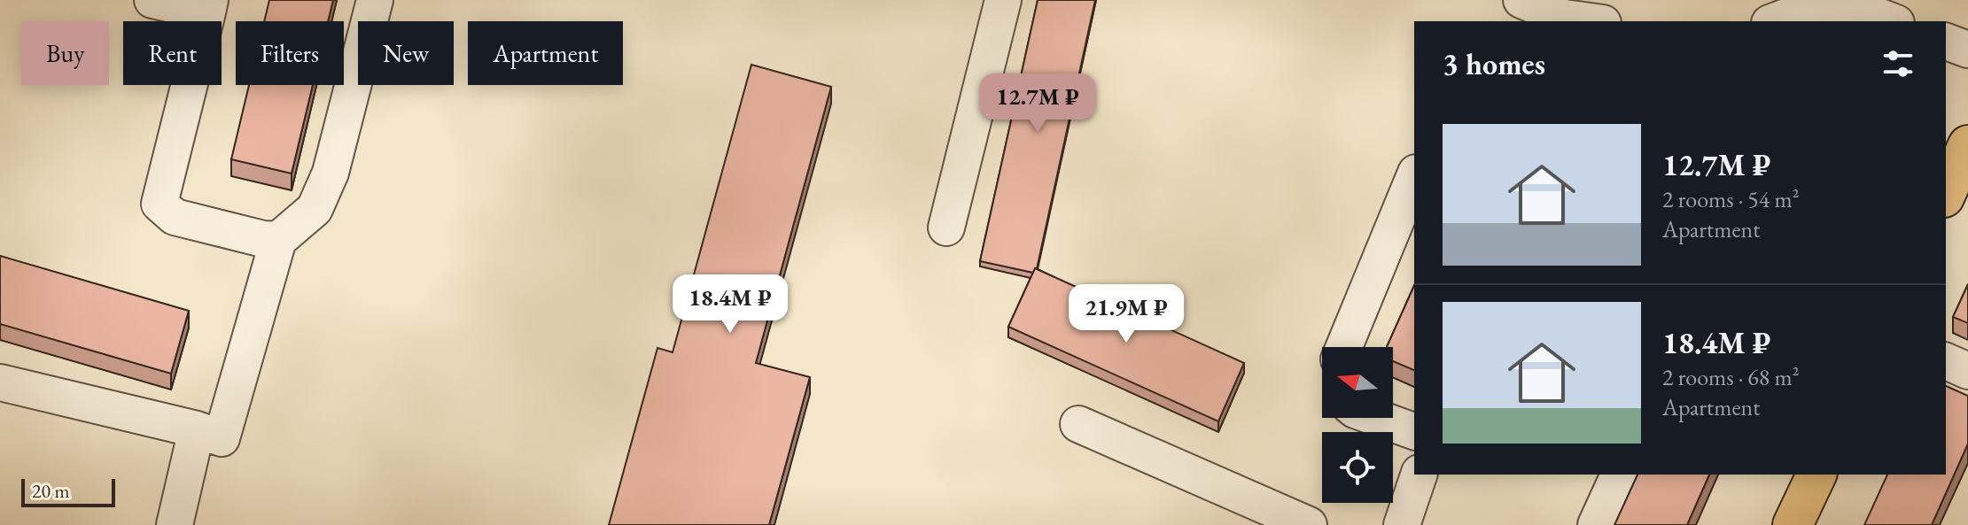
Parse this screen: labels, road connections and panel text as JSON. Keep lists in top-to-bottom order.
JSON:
{
  "scale_bar": "20 m",
  "north": "left",
  "page": {
    "chip": [
      "Buy",
      "Rent",
      "Filters",
      "New",
      "Apartment"
    ],
    "heading": "3 homes",
    "price": ["12.7M ₽", "18.4M ₽", "21.9M ₽"],
    "list": [
      {
        "name": "12.7M ₽",
        "note": "2 rooms · 54 m² · Apartment"
      },
      {
        "name": "18.4M ₽",
        "note": "2 rooms · 68 m² · Apartment"
      }
    ],
    "scale": "20 m"
  }
}
